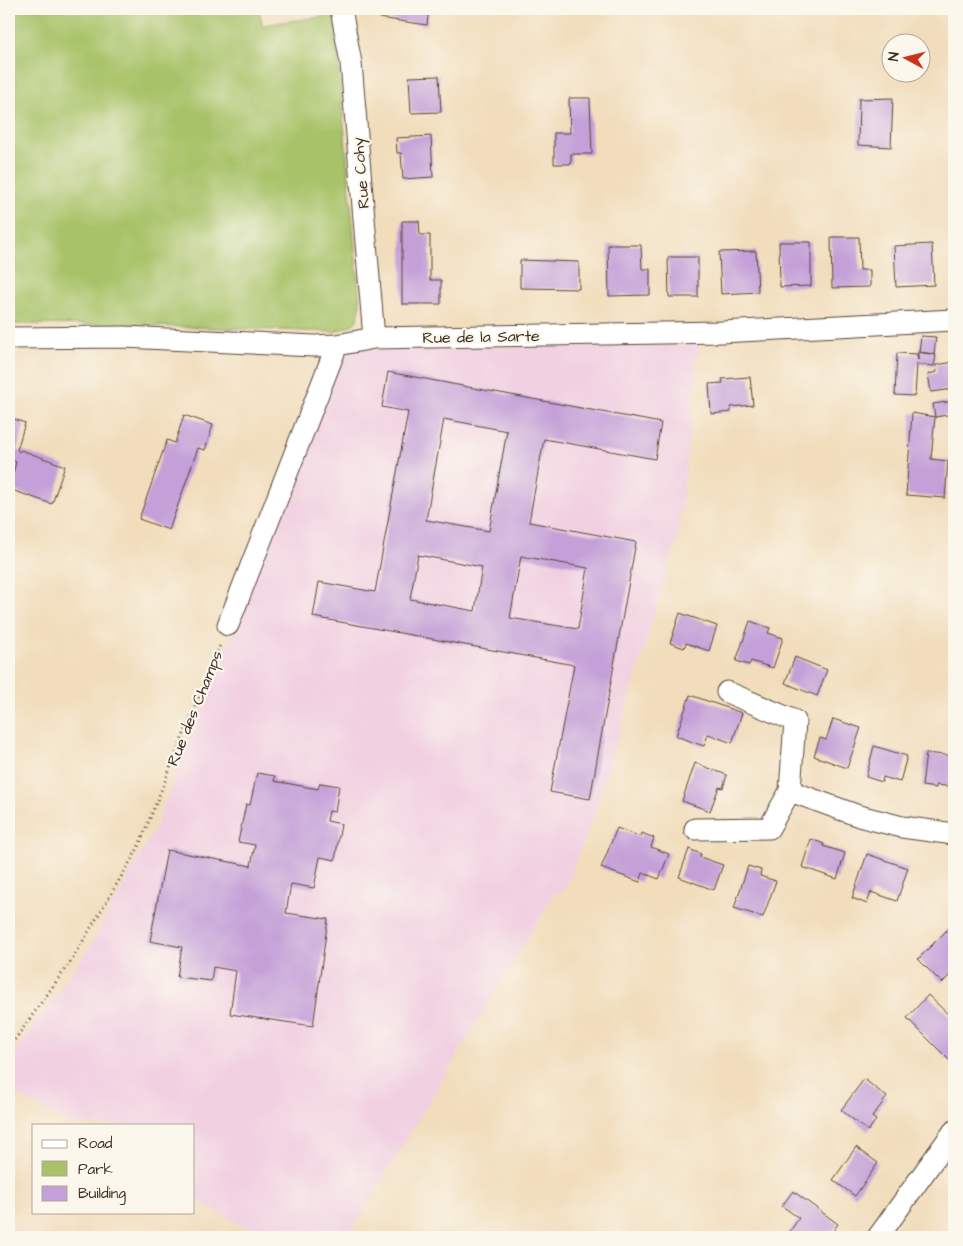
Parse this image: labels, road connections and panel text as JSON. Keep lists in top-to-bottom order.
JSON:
{
  "streets": {
    "street": ["Rue Cohy", "Rue de la Sarte"],
    "path": ["Rue des Champs"]
  },
  "crossings": [
    ["Rue Cohy", "Rue de la Sarte"]
  ],
  "legend": ["Road", "Park", "Building"],
  "north": "left"
}
